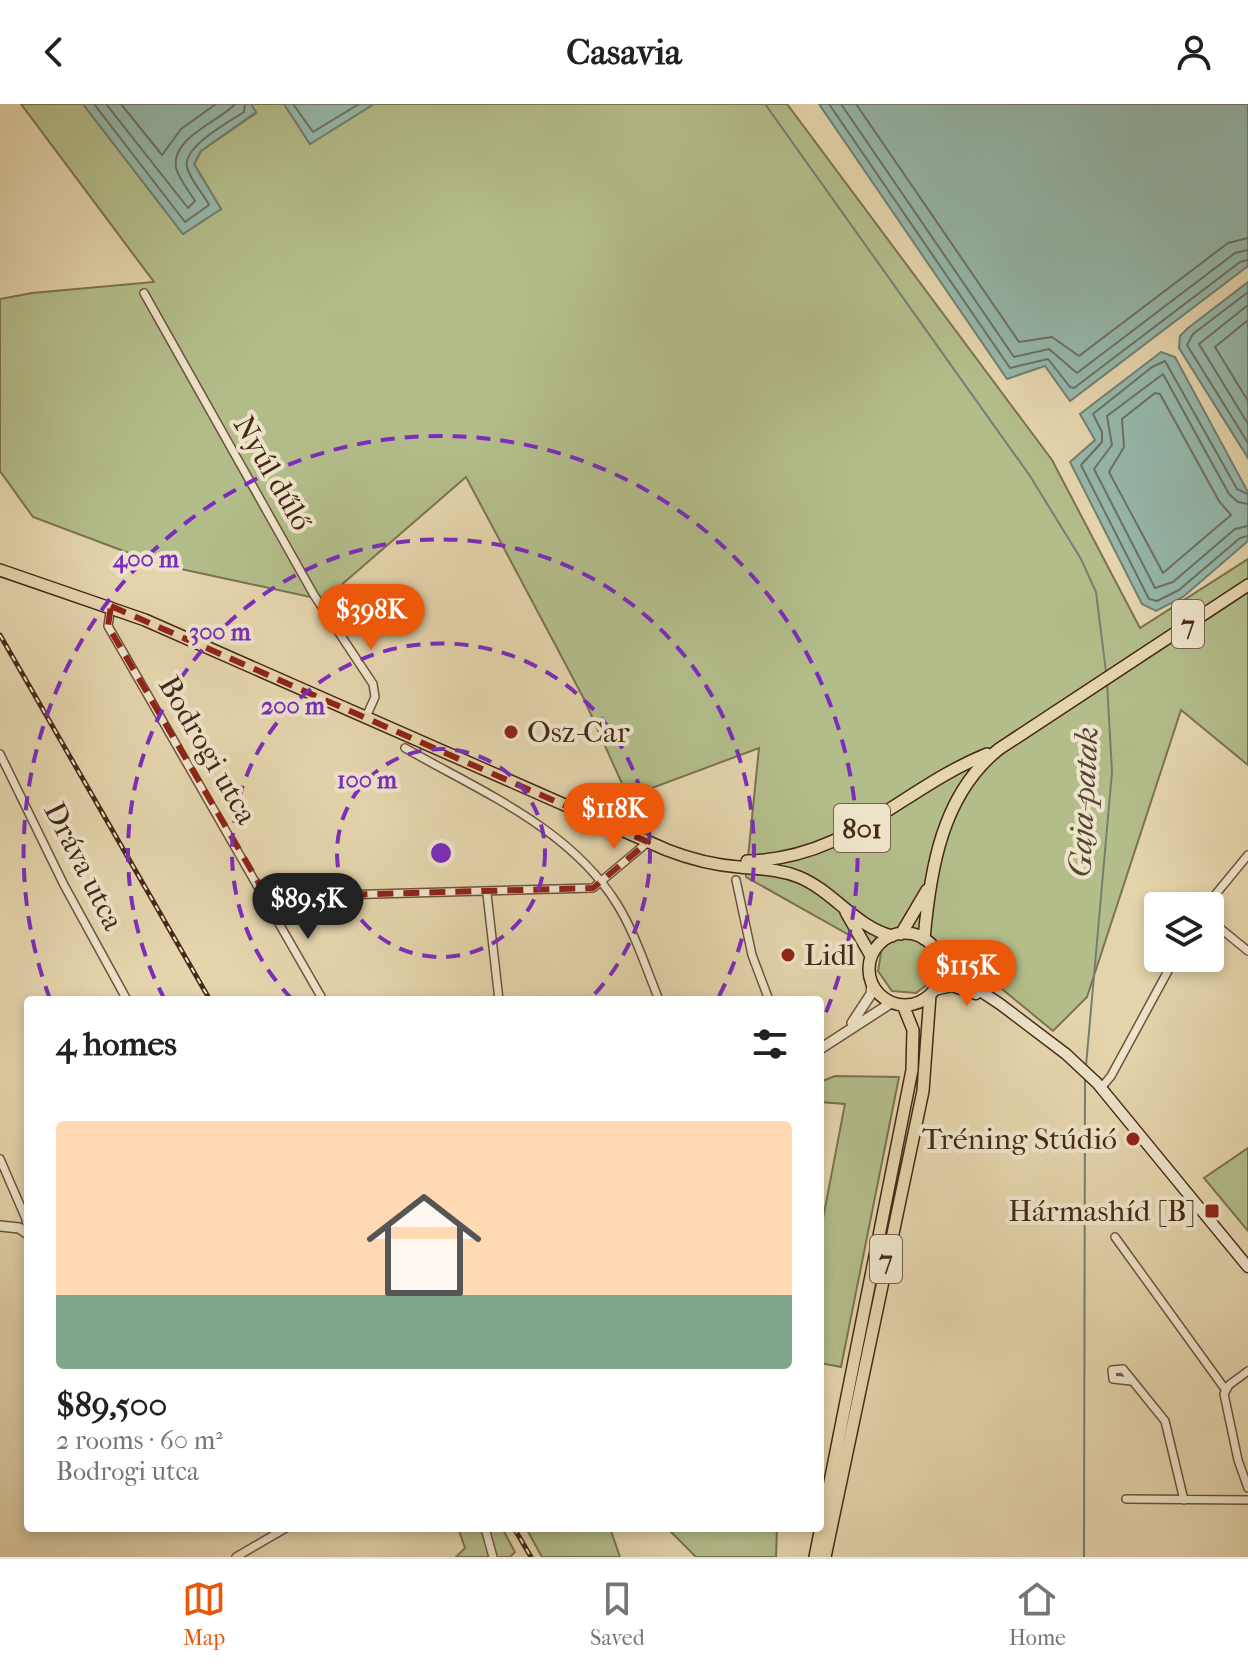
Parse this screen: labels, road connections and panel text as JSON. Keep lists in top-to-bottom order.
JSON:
{
  "streets": {
    "main road": ["7", "801"],
    "street": ["Nyúl dűlő", "Bodrogi utca", "Dráva utca"]
  },
  "crossings": [
    ["Nyúl dűlő", "801"],
    ["7", "801"],
    ["Bodrogi utca", "801"]
  ],
  "water": ["Gaja-patak"],
  "places": {
    "other": ["Osz-Car", "Lidl", "Tréning Stúdió"],
    "transit": ["Hármashíd [B]"]
  },
  "page": {
    "header": "Casavia",
    "price": [
      "$398K",
      "$118K",
      "$89.5K",
      "$115K"
    ],
    "heading": "4 homes",
    "list": [
      {
        "name": "$89,500",
        "note": "2 rooms · 60 m² · Bodrogi utca"
      }
    ],
    "tabs": ["Map", "Saved", "Home"]
  },
  "rings": [
    "400 m",
    "300 m",
    "200 m",
    "100 m"
  ]
}
